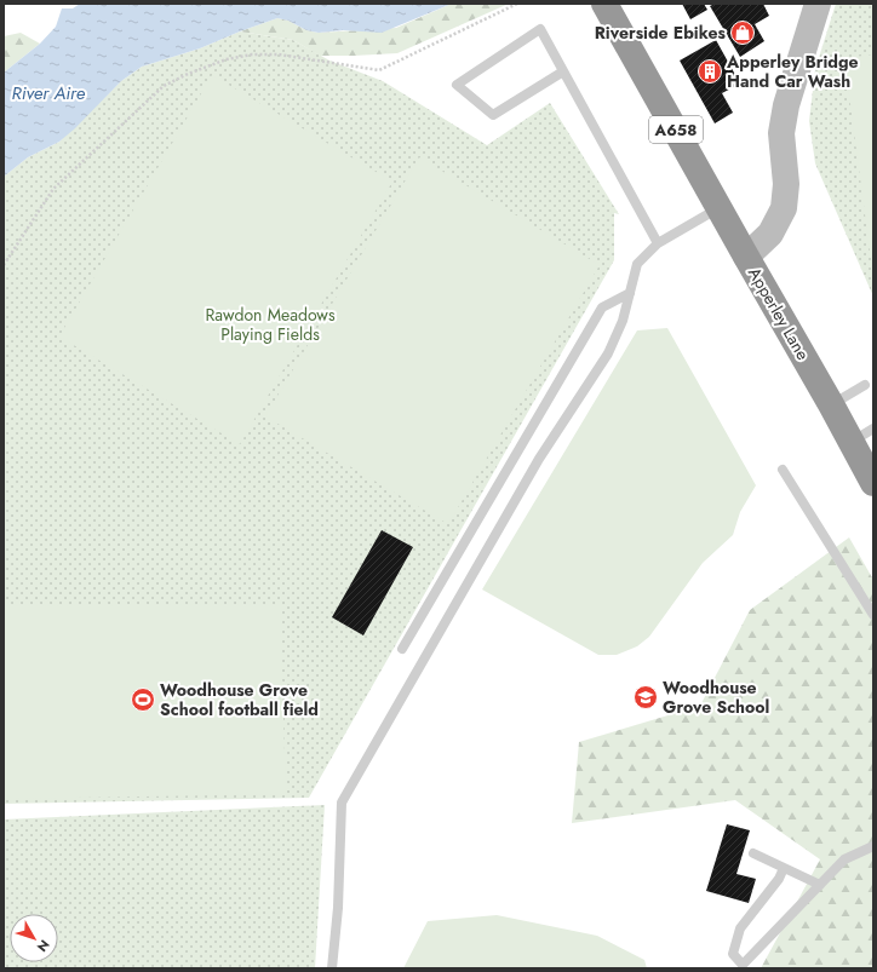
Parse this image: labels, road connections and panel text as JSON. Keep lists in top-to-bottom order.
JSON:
{
  "streets": {
    "highway": ["A658", "Apperley Lane"]
  },
  "crossings": [
    ["A658", "Apperley Lane"]
  ],
  "water": ["River Aire"],
  "parks": ["Rawdon Meadows Playing Fields"],
  "places": {
    "shop": ["Riverside Ebikes"],
    "building": ["Apperley Bridge Hand Car Wash"],
    "school or university": ["Woodhouse Grove School"],
    "sports": ["Woodhouse Grove School football field"]
  },
  "north": "bottom right"
}
